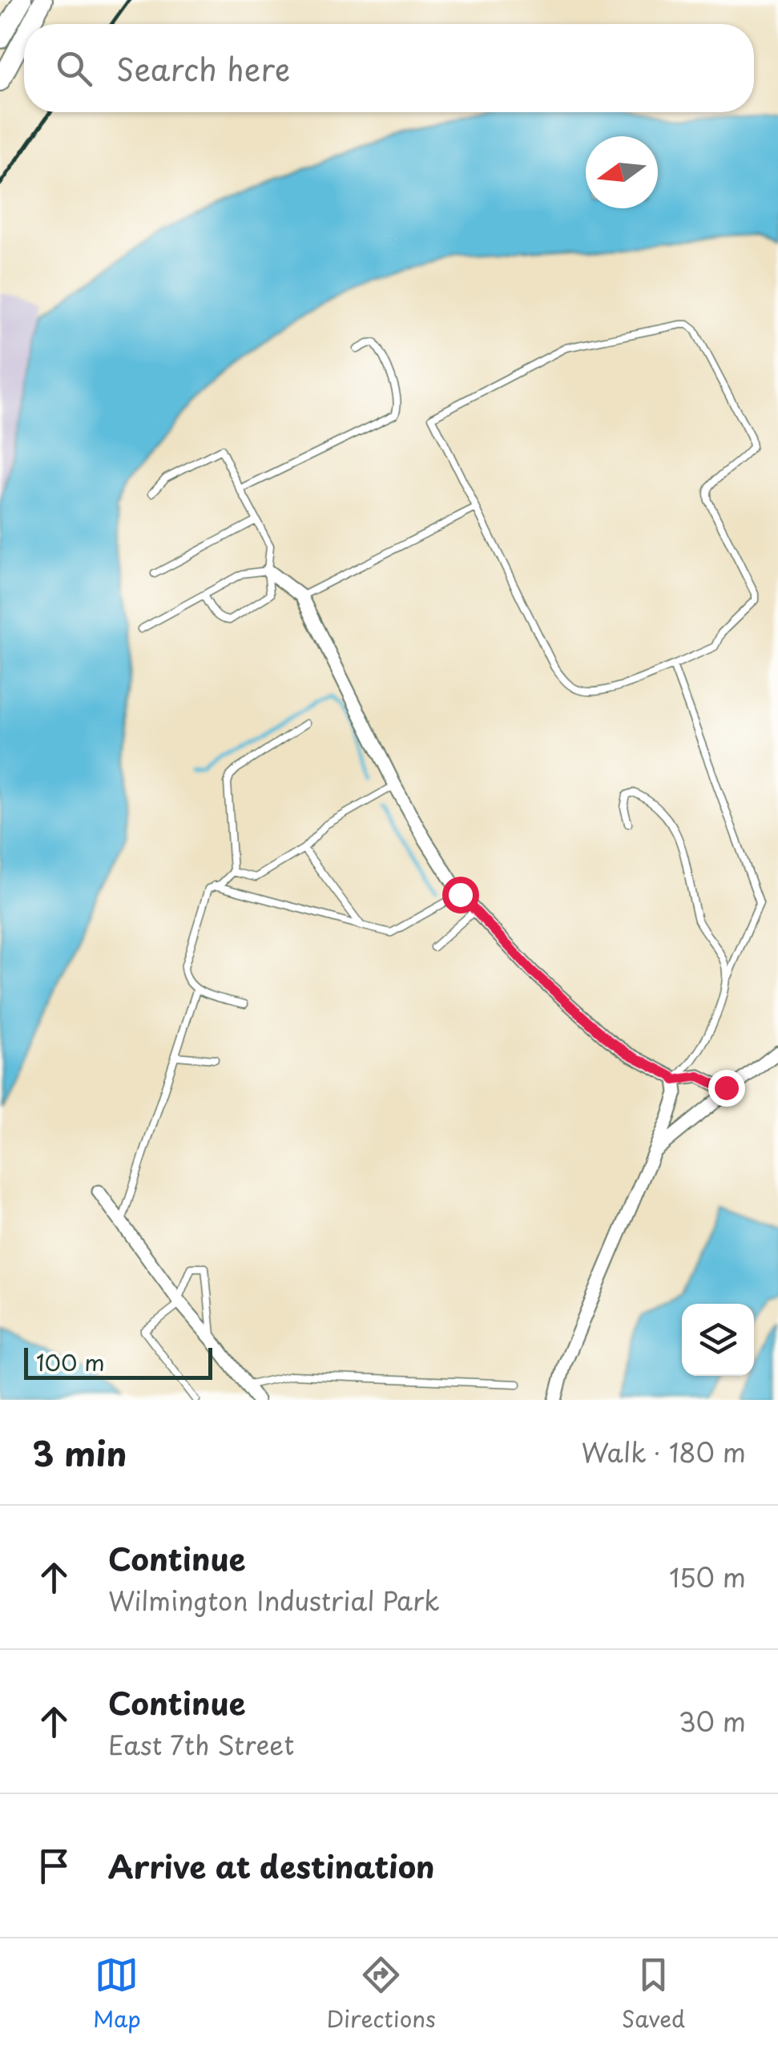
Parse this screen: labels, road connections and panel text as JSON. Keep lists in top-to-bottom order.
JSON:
{
  "scale_bar": "100 m",
  "north": "left",
  "page": {
    "search": "Search here",
    "scale": "100 m",
    "heading": ["3 min", "Walk · 180 m"],
    "list": [
      ["Continue", "Wilmington Industrial Park", "150 m"],
      ["Continue", "East 7th Street", "30 m"],
      "Arrive at destination"
    ],
    "nav": ["Map", "Directions", "Saved"]
  }
}
